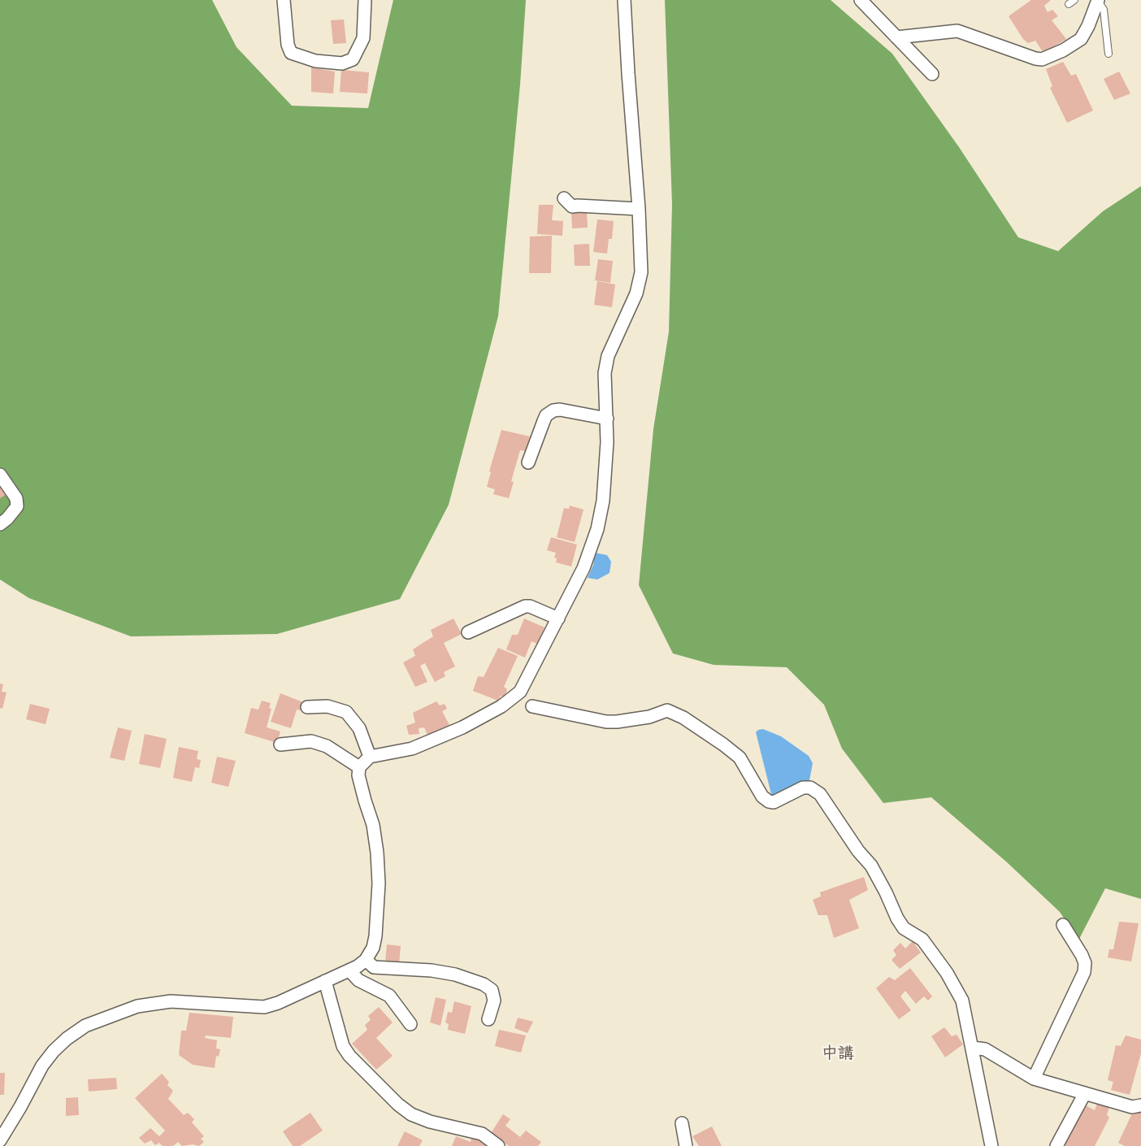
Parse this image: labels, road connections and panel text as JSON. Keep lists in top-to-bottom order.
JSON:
{
  "districts": ["中講"]
}
